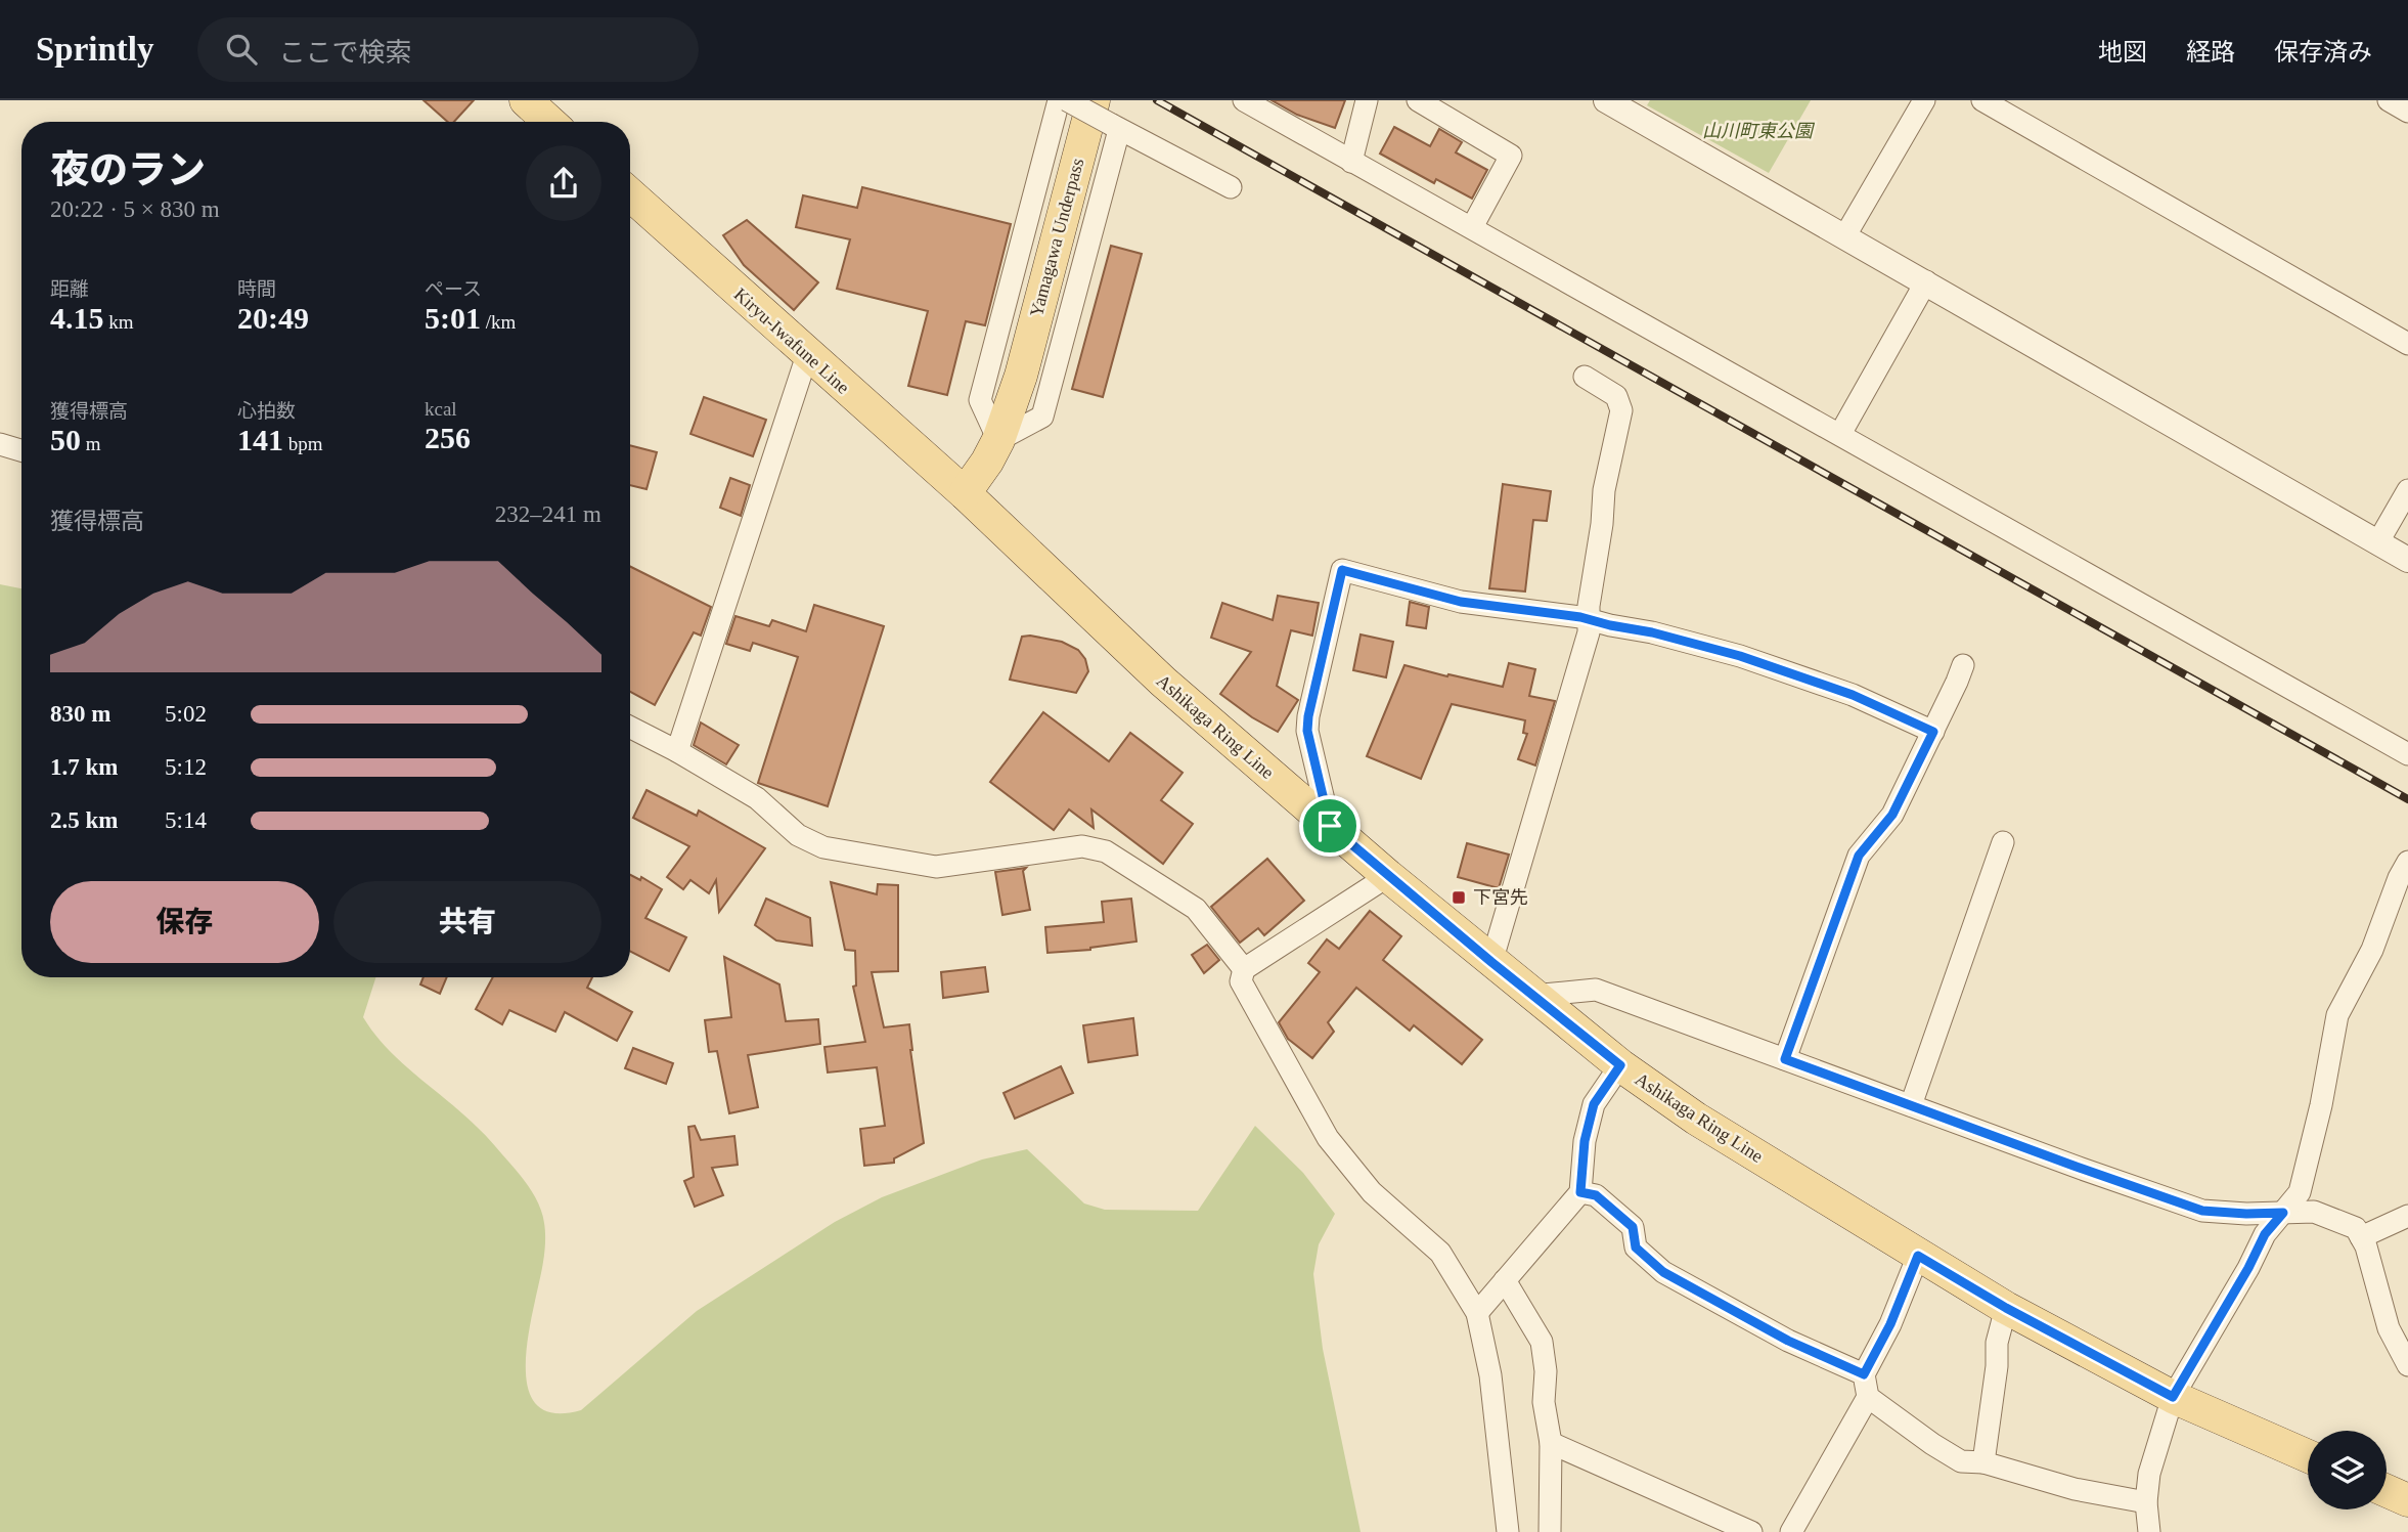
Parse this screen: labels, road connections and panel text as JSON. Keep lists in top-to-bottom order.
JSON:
{
  "streets": {
    "main road": ["Yamagawa Underpass", "Kiryu-Iwafune Line", "Ashikaga Ring Line"]
  },
  "crossings": [
    ["Kiryu-Iwafune Line", "Ashikaga Ring Line"]
  ],
  "parks": ["山川町東公園"],
  "places": {
    "transit": ["下宮先"]
  },
  "page": {
    "header": "Sprintly",
    "search": "ここで検索",
    "nav": ["地図", "経路", "保存済み"],
    "heading": ["夜のラン", "20:22 · 5 × 830 m"],
    "stats": [
      ["距離", "4.15 km"],
      ["時間", "20:49"],
      ["ペース", "5:01 /km"],
      ["獲得標高", "50 m"],
      ["心拍数", "141 bpm"],
      ["kcal", "256"]
    ],
    "chart": ["獲得標高", "232–241 m"],
    "list": [
      {
        "name": "830 m",
        "note": "5:02"
      },
      {
        "name": "1.7 km",
        "note": "5:12"
      },
      {
        "name": "2.5 km",
        "note": "5:14"
      }
    ],
    "buttons": ["保存", "共有"]
  }
}
